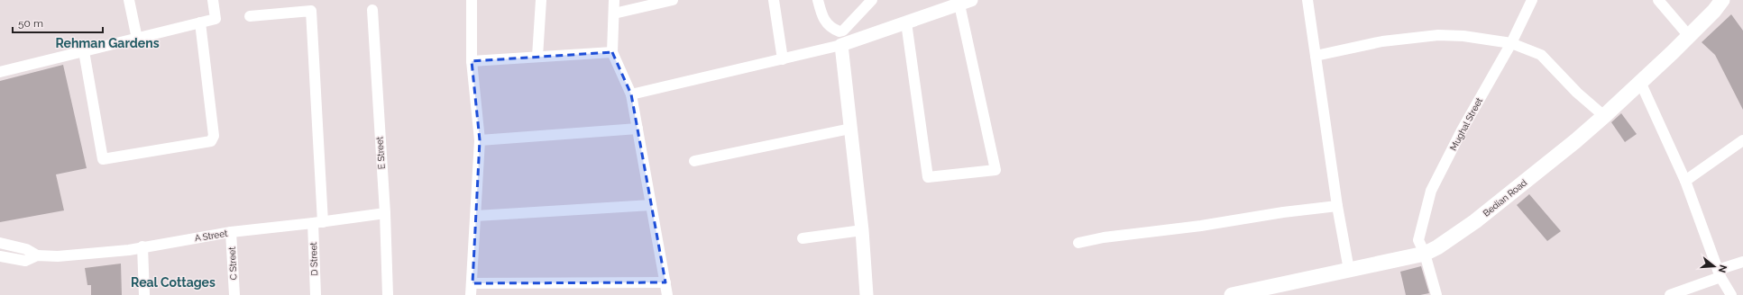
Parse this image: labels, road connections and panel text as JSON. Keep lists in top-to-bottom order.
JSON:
{
  "streets": {
    "main road": ["Bedian Road"],
    "street": [
      "Mughal Street",
      "E Street",
      "A Street",
      "D Street",
      "C Street"
    ]
  },
  "crossings": [
    ["Mughal Street", "Bedian Road"],
    ["E Street", "A Street"],
    ["A Street", "D Street"],
    ["A Street", "C Street"]
  ],
  "districts": ["Rehman Gardens", "Real Cottages"],
  "scale_bar": "50 m",
  "north": "right"
}
